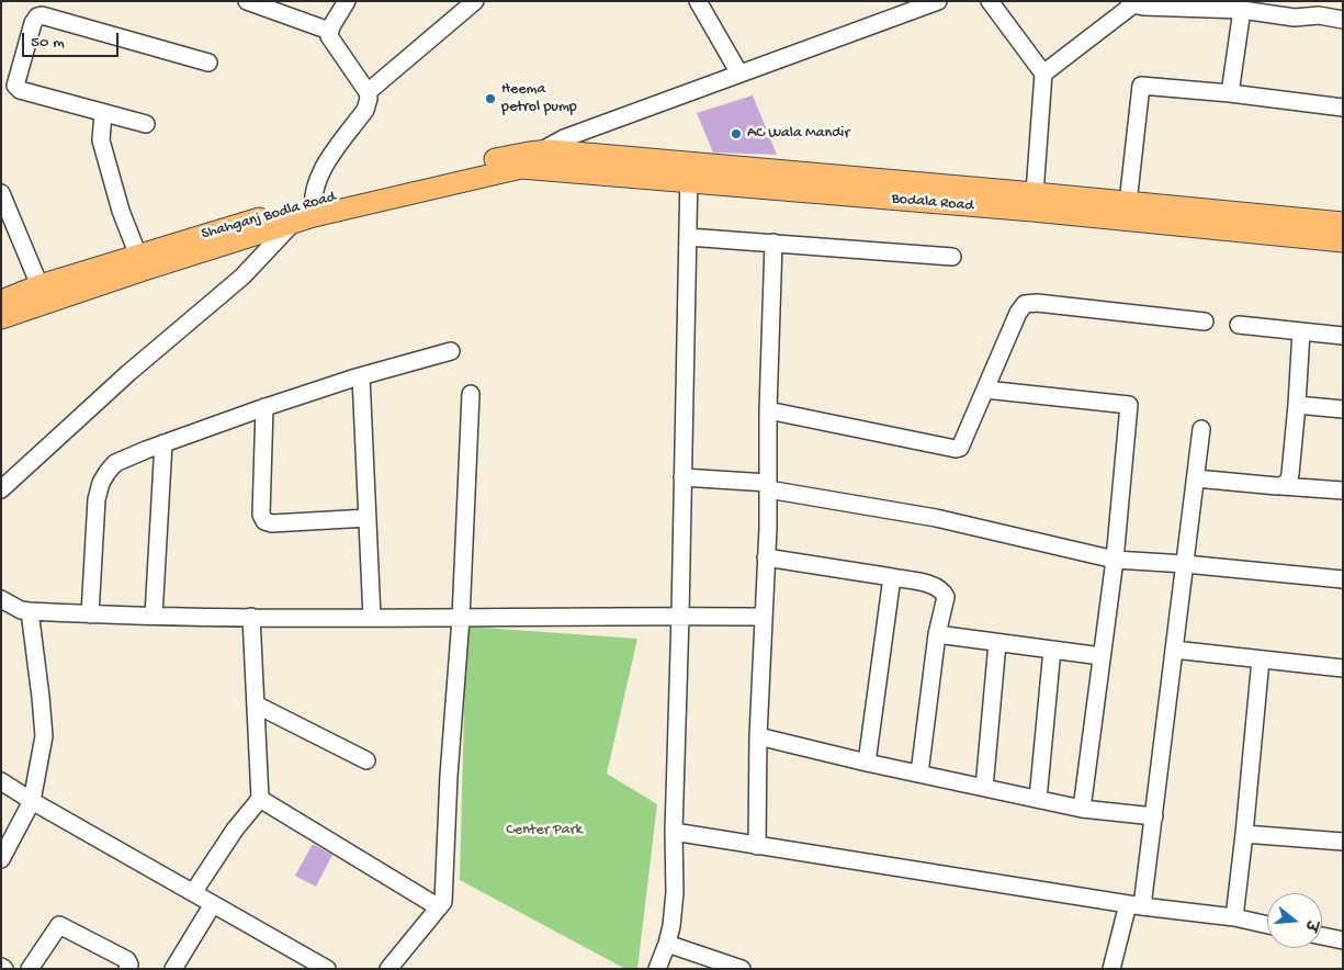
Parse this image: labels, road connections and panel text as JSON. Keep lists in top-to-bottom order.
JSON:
{
  "streets": {
    "main road": ["Bodala Road", "Shahganj Bodla Road"]
  },
  "crossings": [
    ["Bodala Road", "Shahganj Bodla Road"]
  ],
  "parks": ["Center Park"],
  "places": ["Heema petrol pump", "AC Wala Mandir"],
  "scale_bar": "50 m",
  "north": "right"
}
